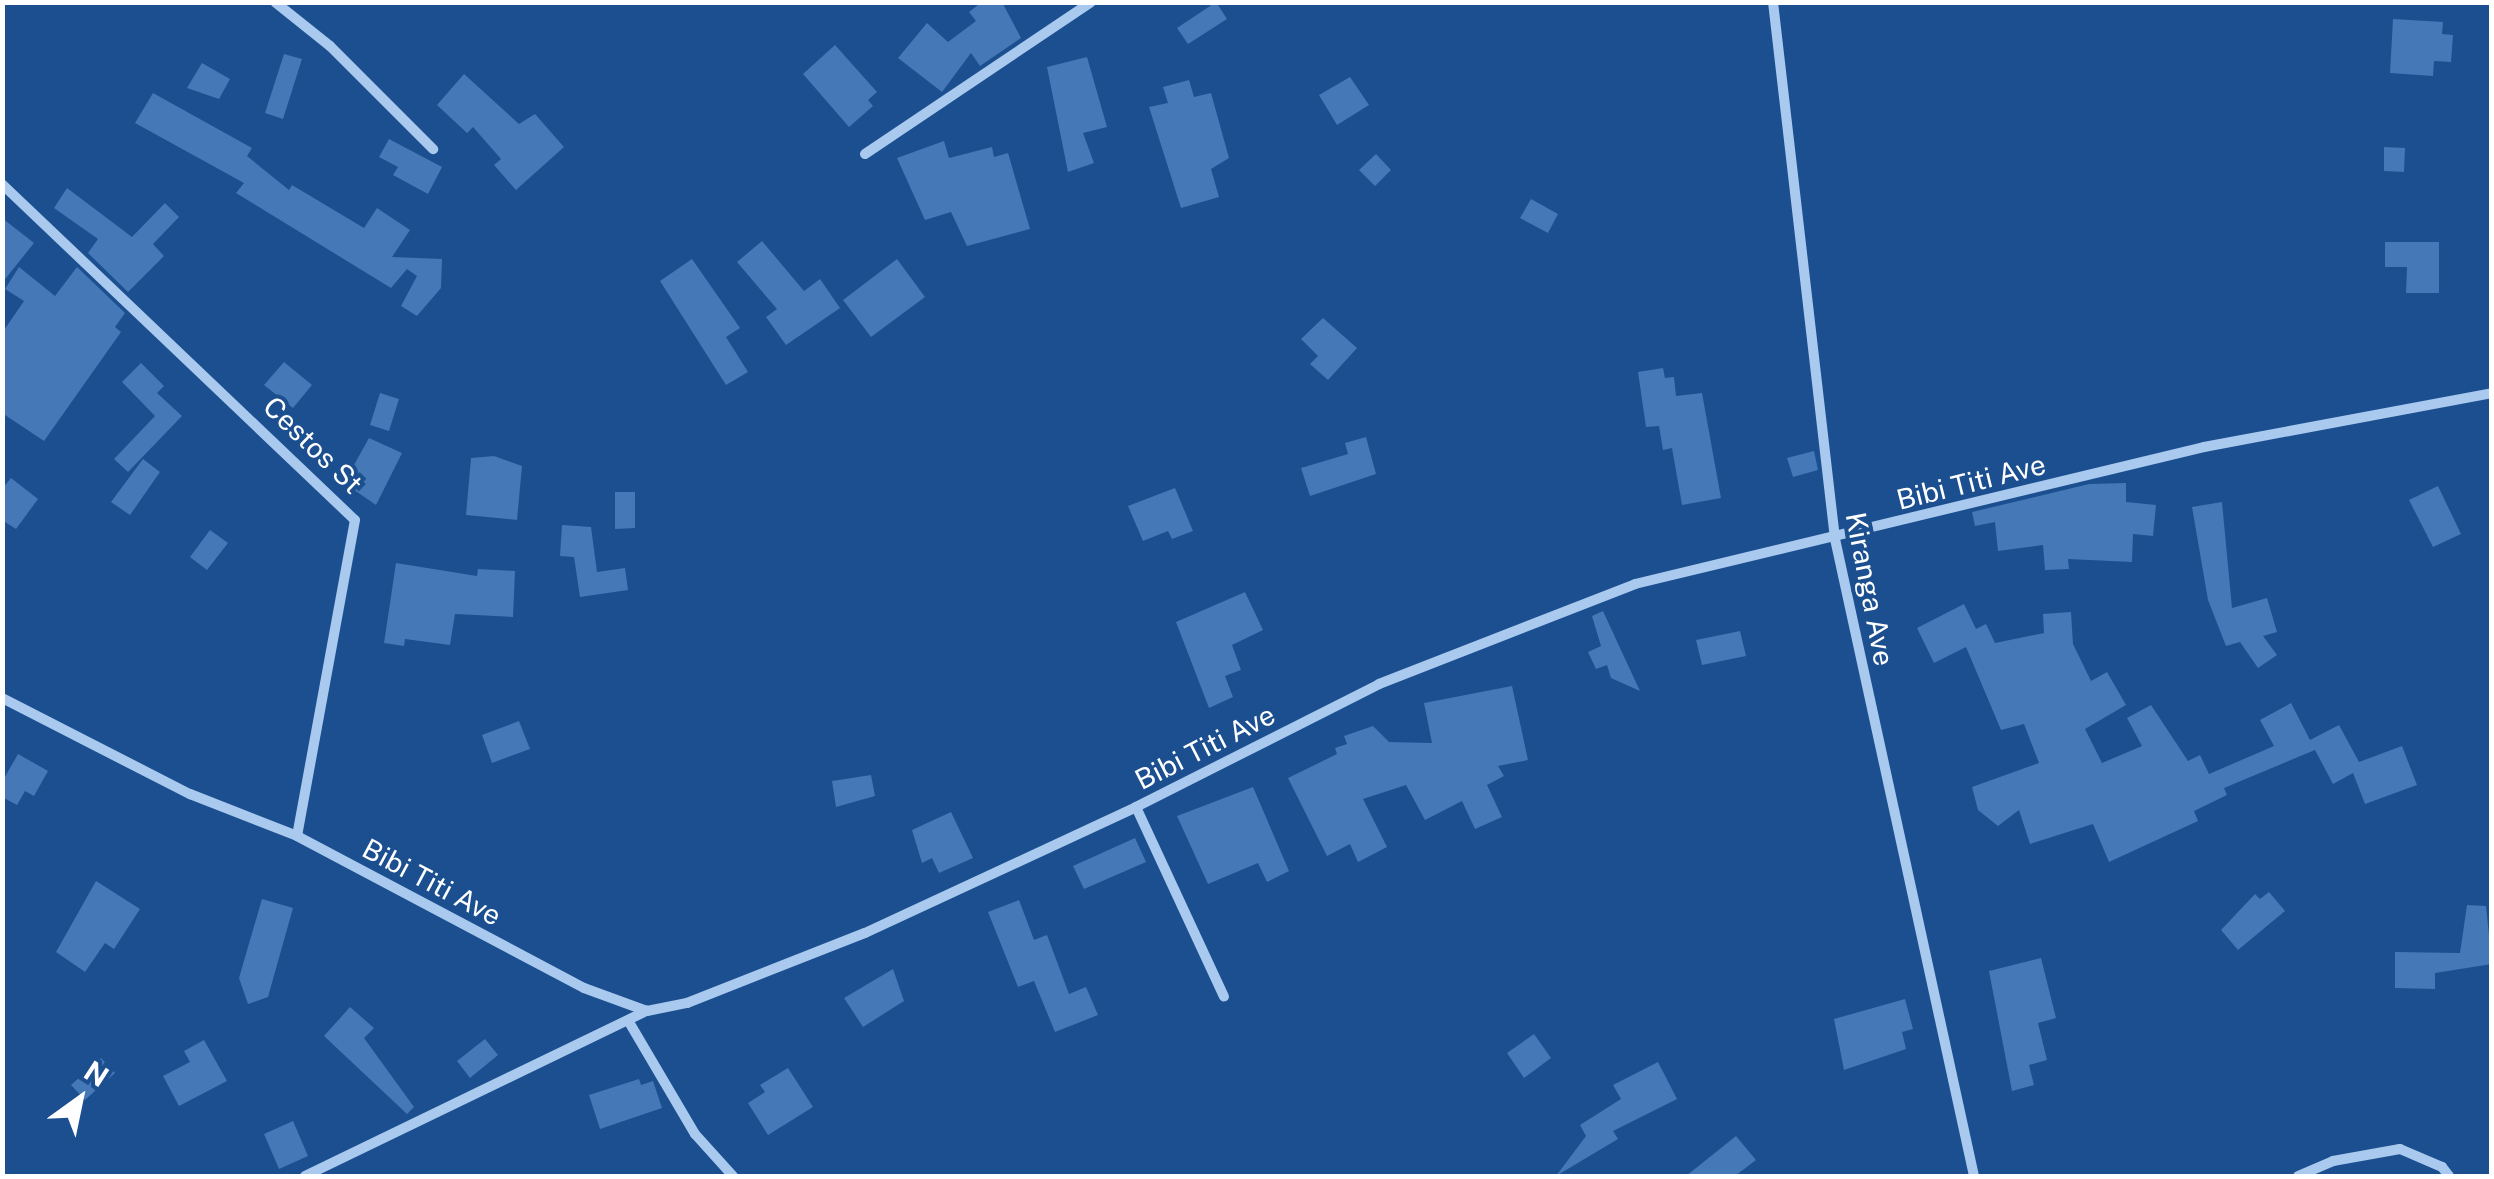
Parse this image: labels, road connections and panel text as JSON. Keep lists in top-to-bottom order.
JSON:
{
  "streets": {
    "street": ["Cestos St", "Bibi Titi Ave", "Kiranga Ave"]
  },
  "crossings": [
    ["Cestos St", "Bibi Titi Ave"],
    ["Bibi Titi Ave", "Kiranga Ave"]
  ],
  "north": "top right"
}
